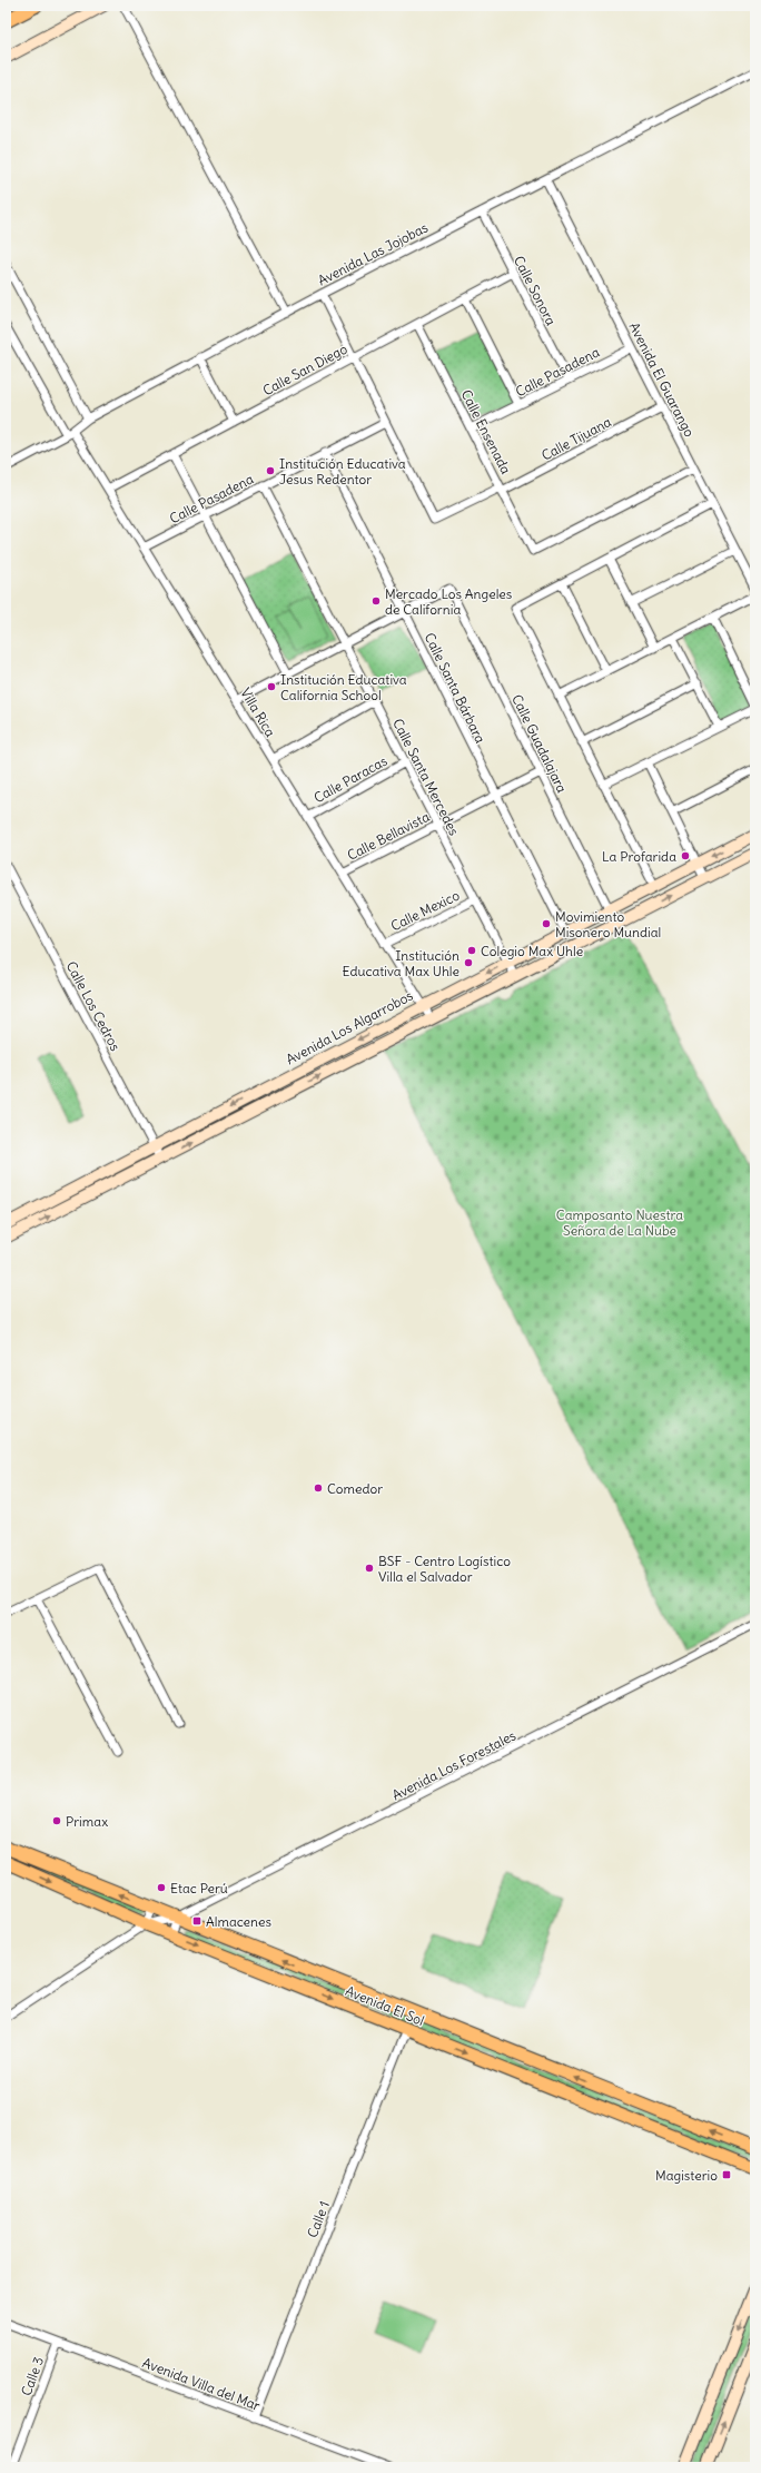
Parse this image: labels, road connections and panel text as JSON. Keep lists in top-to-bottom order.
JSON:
{
  "streets": {
    "main road": ["Avenida El Sol"],
    "street": [
      "Avenida Las Jojobas",
      "Calle Sonora",
      "Calle San Diego",
      "Calle Pasadena",
      "Avenida El Guarango",
      "Calle Ensenada",
      "Calle Tijuana",
      "Calle Santa Bárbara",
      "Villa Rica",
      "Calle Guadalajara",
      "Calle Santa Mercedes",
      "Calle Paracas",
      "Calle Bellavista",
      "Calle Mexico",
      "Calle Los Cedros",
      "Avenida Los Algarrobos",
      "Avenida Los Forestales",
      "Calle 1",
      "Calle 3",
      "Avenida Villa del Mar"
    ]
  },
  "crossings": [
    ["Avenida Las Jojobas", "Calle Sonora"],
    ["Avenida Las Jojobas", "Avenida El Guarango"],
    ["Avenida Las Jojobas", "Villa Rica"],
    ["Calle Sonora", "Calle San Diego"],
    ["Calle Sonora", "Calle Pasadena"],
    ["Calle San Diego", "Calle Ensenada"],
    ["Calle San Diego", "Villa Rica"],
    ["Calle Pasadena", "Avenida El Guarango"],
    ["Calle Pasadena", "Calle Ensenada"],
    ["Calle Pasadena", "Calle Tijuana"],
    ["Calle Pasadena", "Calle Santa Bárbara"],
    ["Calle Pasadena", "Villa Rica"],
    ["Calle Pasadena", "Calle Santa Mercedes"],
    ["Avenida El Guarango", "Calle Ensenada"],
    ["Avenida El Guarango", "Calle Tijuana"],
    ["Calle Ensenada", "Calle Tijuana"],
    ["Calle Santa Bárbara", "Calle Guadalajara"],
    ["Calle Santa Bárbara", "Calle Bellavista"],
    ["Calle Santa Bárbara", "Avenida Los Algarrobos"],
    ["Villa Rica", "Calle Paracas"],
    ["Villa Rica", "Calle Bellavista"],
    ["Villa Rica", "Calle Mexico"],
    ["Villa Rica", "Avenida Los Algarrobos"],
    ["Calle Guadalajara", "Calle Bellavista"],
    ["Calle Guadalajara", "Avenida Los Algarrobos"],
    ["Calle Santa Mercedes", "Calle Paracas"],
    ["Calle Santa Mercedes", "Calle Bellavista"],
    ["Calle Santa Mercedes", "Calle Mexico"],
    ["Calle Santa Mercedes", "Avenida Los Algarrobos"],
    ["Calle Los Cedros", "Avenida Los Algarrobos"],
    ["Avenida Los Forestales", "Avenida El Sol"],
    ["Avenida El Sol", "Calle 1"],
    ["Calle 1", "Avenida Villa del Mar"],
    ["Calle 3", "Avenida Villa del Mar"]
  ],
  "parks": ["Camposanto Nuestra Señora de La Nube"],
  "places": {
    "other": [
      "Institución Educativa Jesus Redentor",
      "Mercado Los Angeles de California",
      "Institución Educativa California School",
      "La Profarida",
      "Movimiento Misonero Mundial",
      "Colegio Max Uhle",
      "Institución Educativa Max Uhle",
      "Comedor",
      "BSF - Centro Logístico Villa el Salvador",
      "Primax",
      "Etac Perú"
    ],
    "transit": ["Almacenes", "Magisterio"]
  }
}
